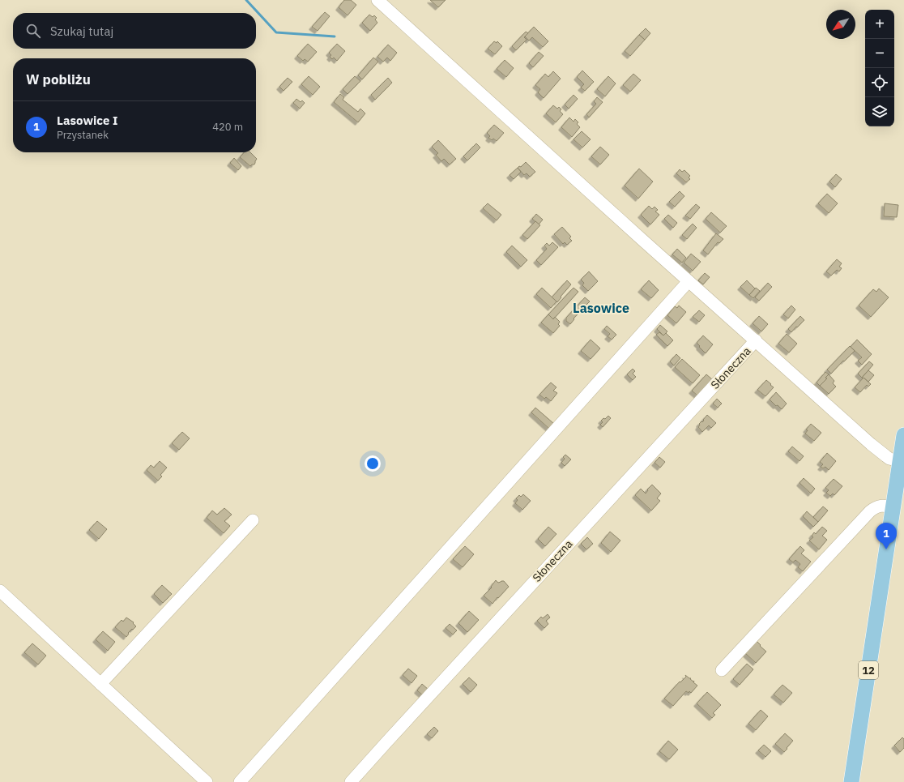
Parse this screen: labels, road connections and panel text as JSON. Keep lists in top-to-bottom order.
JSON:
{
  "streets": {
    "main road": ["12"],
    "street": ["Słoneczna"]
  },
  "districts": ["Lasowice"],
  "north": "bottom left",
  "page": {
    "map_buttons": ["+", "−"],
    "search": "Szukaj tutaj",
    "heading": "W pobliżu",
    "list": [
      {
        "mark": "1",
        "name": "Lasowice I",
        "note": "Przystanek",
        "value": "420 m"
      }
    ],
    "pins": "1"
  }
}
